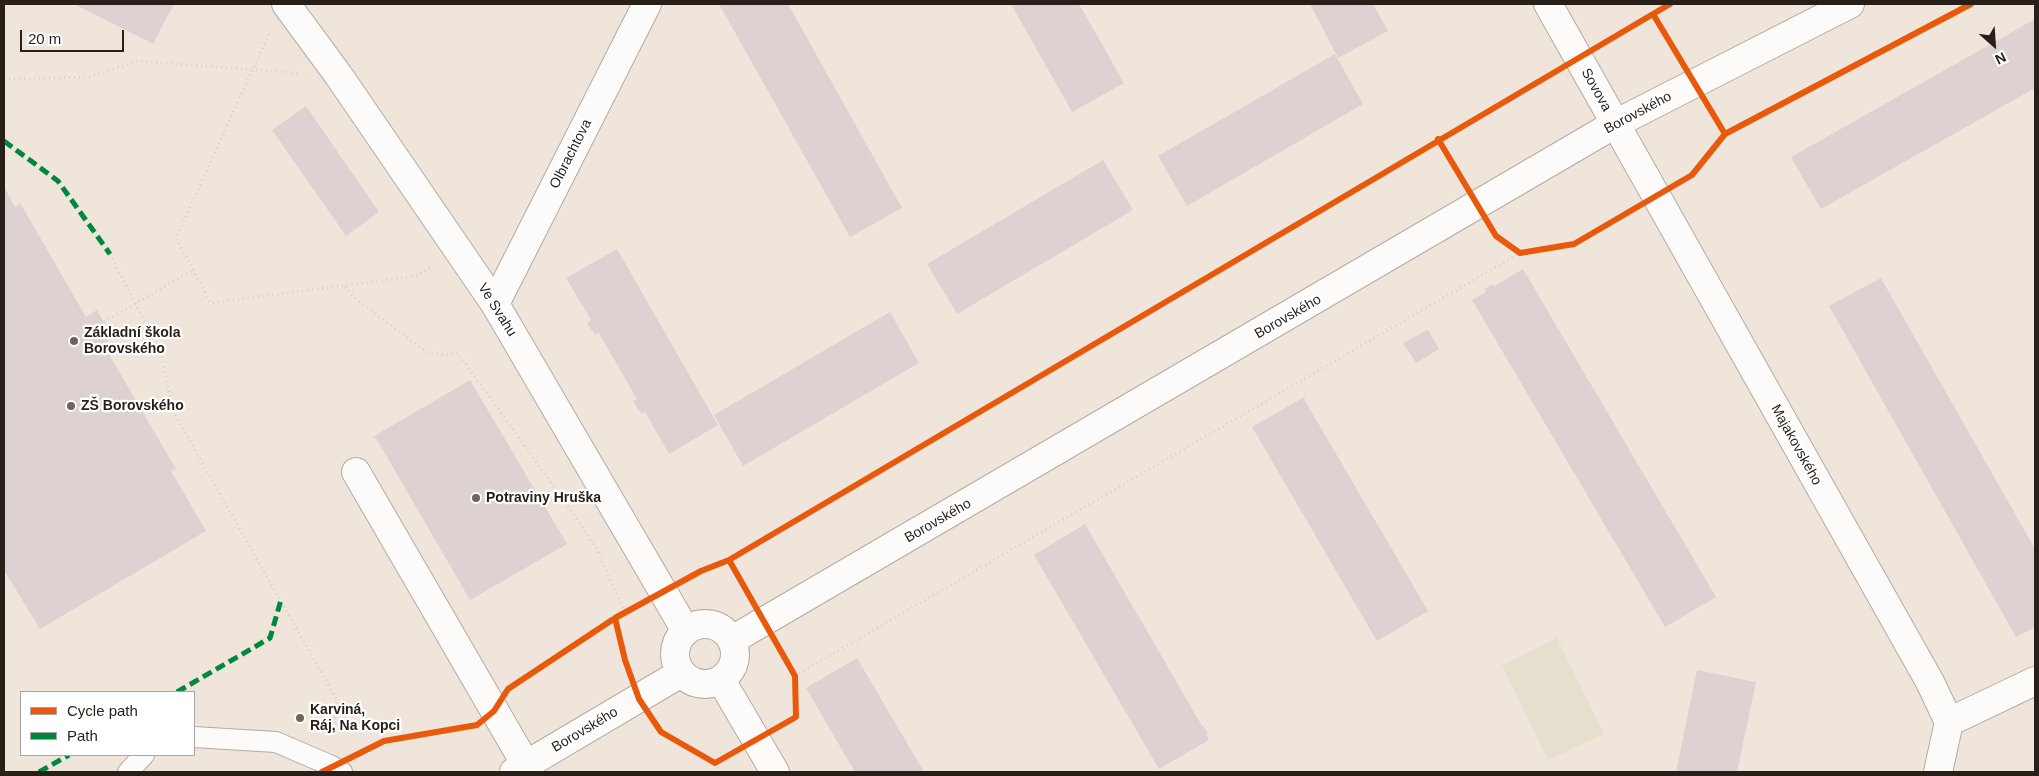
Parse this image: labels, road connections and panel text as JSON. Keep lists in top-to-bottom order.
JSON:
{
  "streets": {
    "street": [
      "Sovova",
      "Borovského",
      "Olbrachtova",
      "Ve Svahu",
      "Majakovského"
    ]
  },
  "crossings": [
    ["Sovova", "Borovského"],
    ["Sovova", "Majakovského"],
    ["Borovského", "Ve Svahu"],
    ["Borovského", "Majakovského"],
    ["Olbrachtova", "Ve Svahu"]
  ],
  "places": [
    "Základní škola Borovského",
    "ZŠ Borovského",
    "Potraviny Hruška",
    "Karviná, Ráj, Na Kopci"
  ],
  "legend": ["Cycle path", "Path"],
  "scale_bar": "20 m",
  "north": "bottom right"
}
